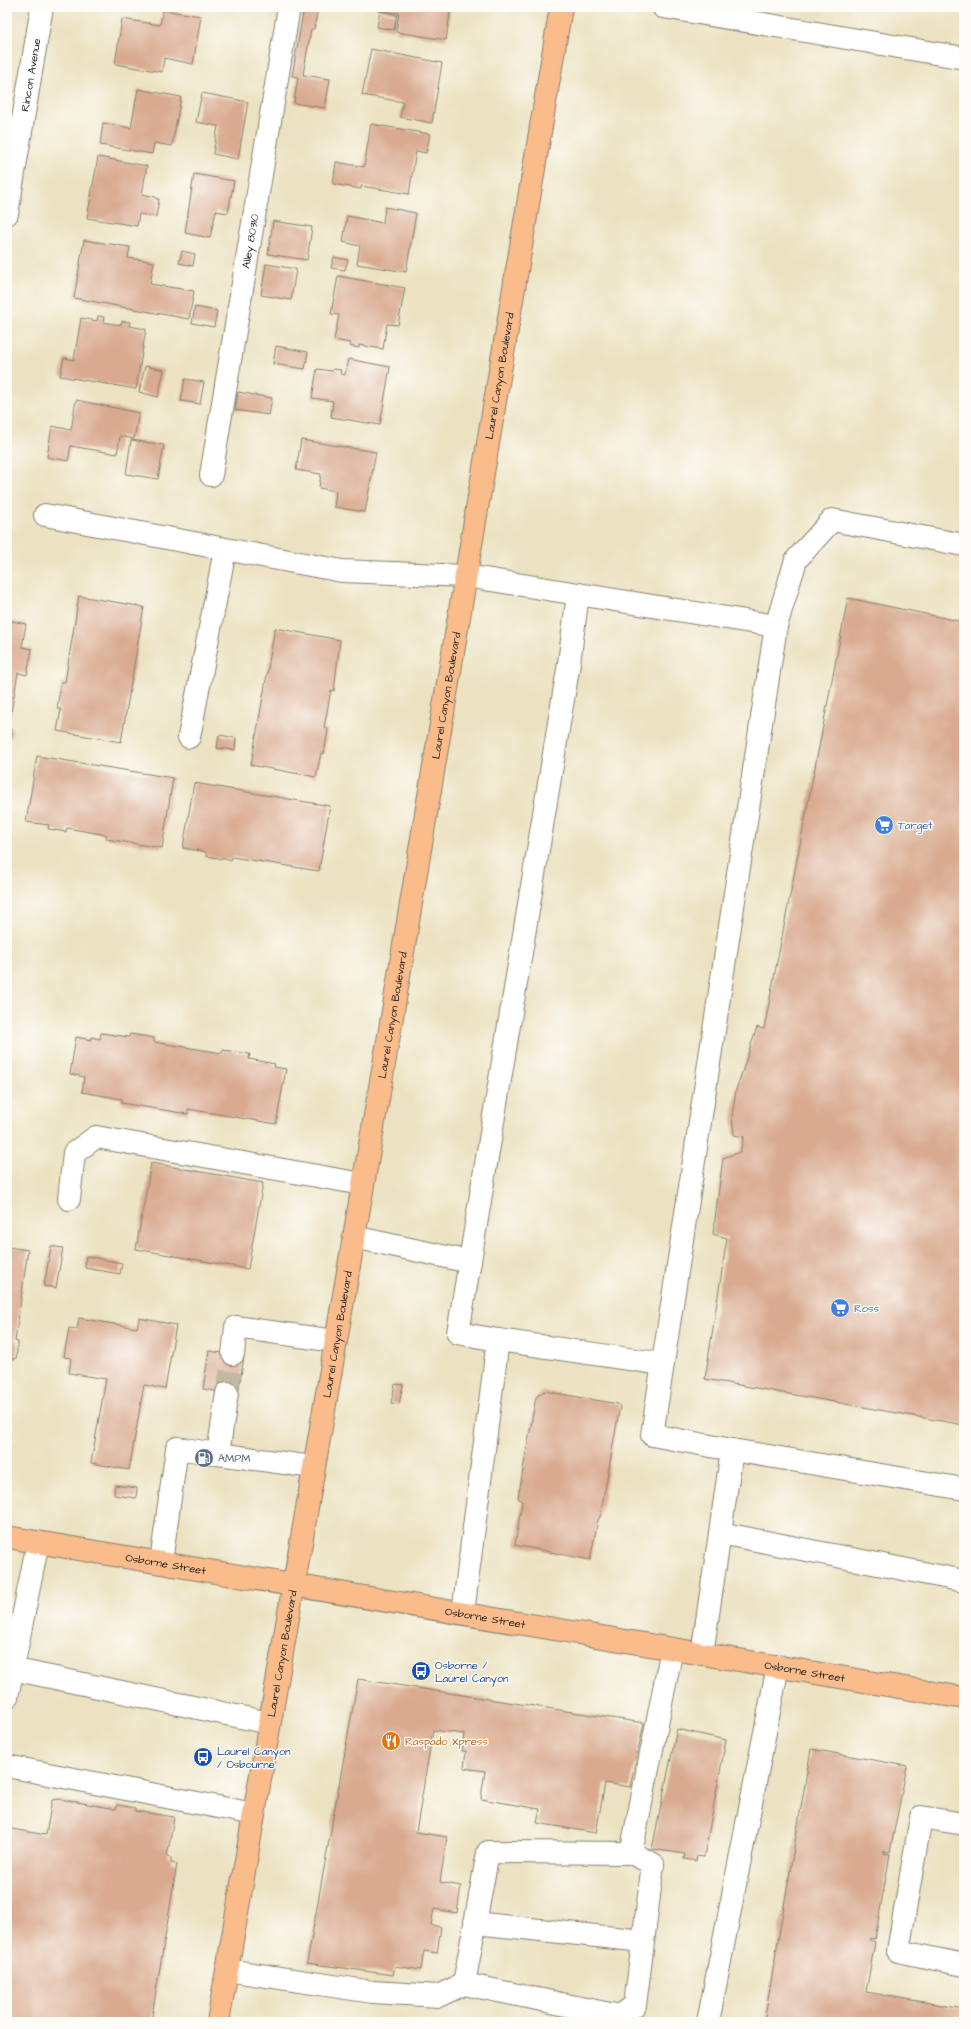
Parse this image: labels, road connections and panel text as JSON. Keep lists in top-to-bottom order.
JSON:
{
  "streets": {
    "main road": ["Laurel Canyon Boulevard", "Osborne Street"],
    "street": ["Rincon Avenue", "Alley 80310"]
  },
  "crossings": [
    ["Laurel Canyon Boulevard", "Osborne Street"]
  ],
  "places": {
    "supermarket": ["Target", "Ross"],
    "fuel station": ["AMPM"],
    "bus stop": ["Osborne / Laurel Canyon", "Laurel Canyon / Osbourne"],
    "restaurant": ["Raspado Xpress"]
  }
}
